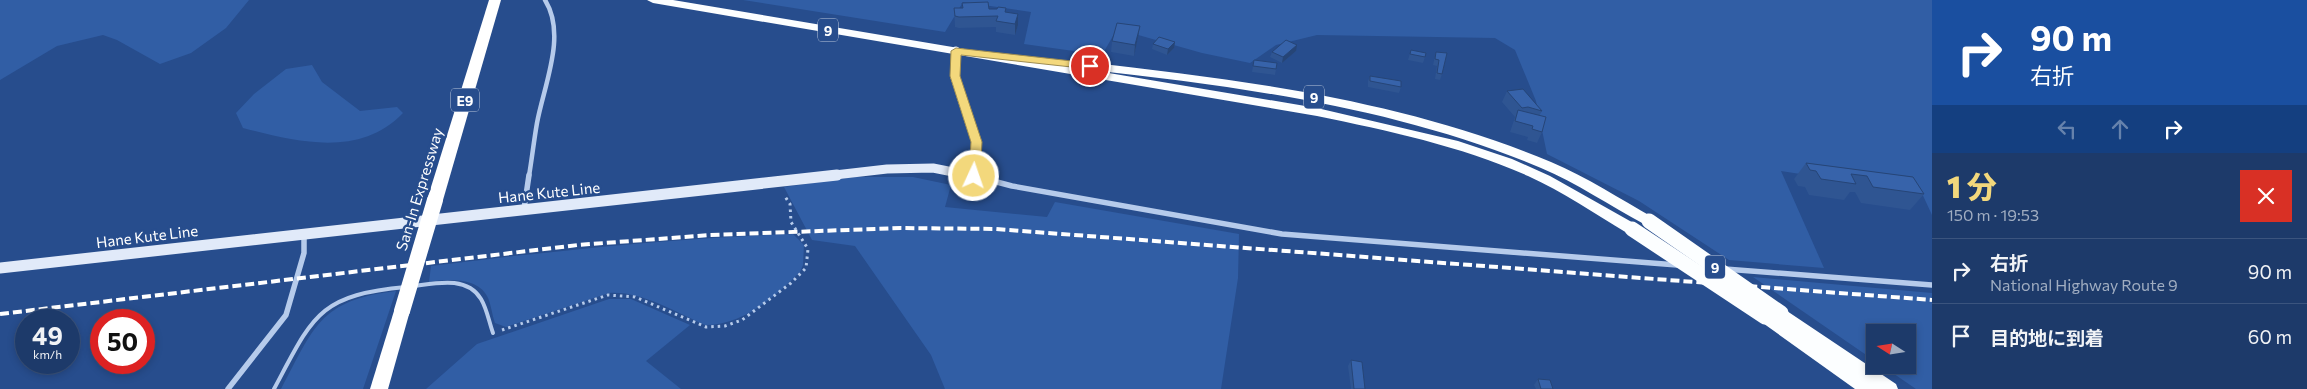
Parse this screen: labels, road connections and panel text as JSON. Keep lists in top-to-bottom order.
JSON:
{
  "streets": {
    "highway": ["9", "E9", "San-In Expressway"],
    "main road": ["Hane Kute Line"]
  },
  "north": "left",
  "page": {
    "turn": ["90 m", "右折"],
    "heading": ["1 分", "150 m · 19:53"],
    "list": [
      {
        "name": "右折",
        "note": "National Highway Route 9",
        "value": "90 m"
      },
      {
        "name": "目的地に到着",
        "value": "60 m"
      }
    ],
    "speed": "49 km/h",
    "limit": "50"
  }
}
